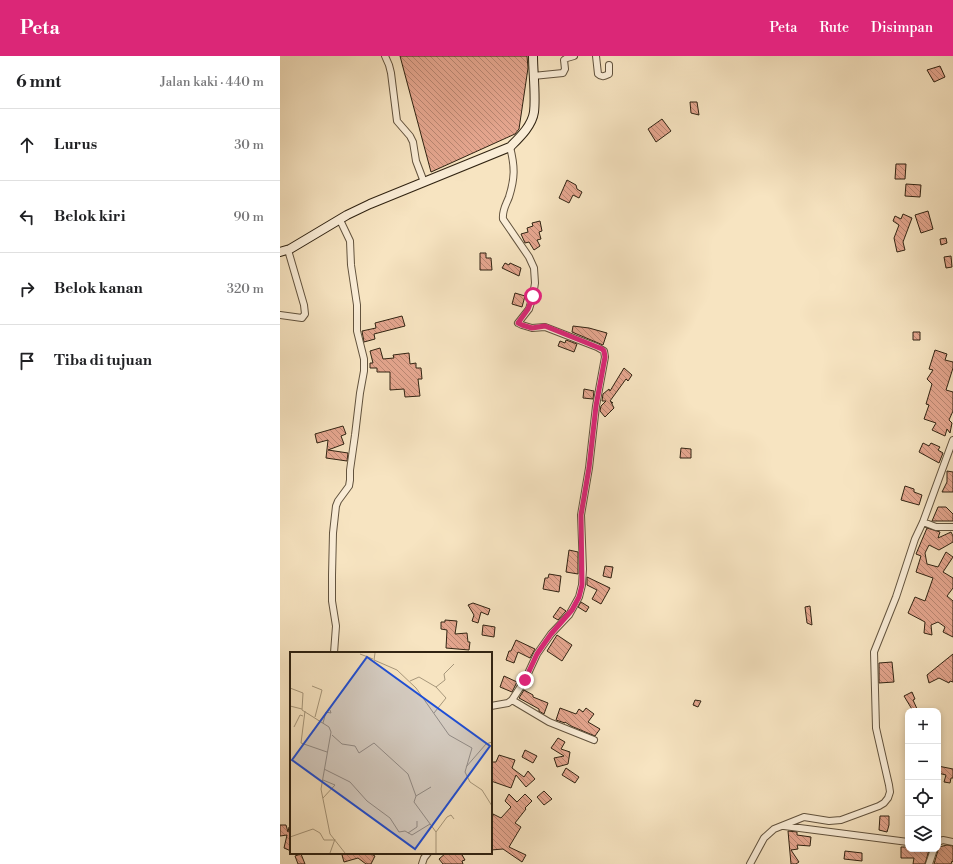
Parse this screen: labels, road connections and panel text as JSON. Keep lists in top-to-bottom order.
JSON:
{
  "page": {
    "header": "Peta",
    "nav": ["Peta", "Rute", "Disimpan"],
    "heading": ["6 mnt", "Jalan kaki · 440 m"],
    "list": [
      ["Lurus", "30 m"],
      ["Belok kiri", "90 m"],
      ["Belok kanan", "320 m"],
      "Tiba di tujuan"
    ],
    "map_buttons": ["+", "−"]
  }
}
